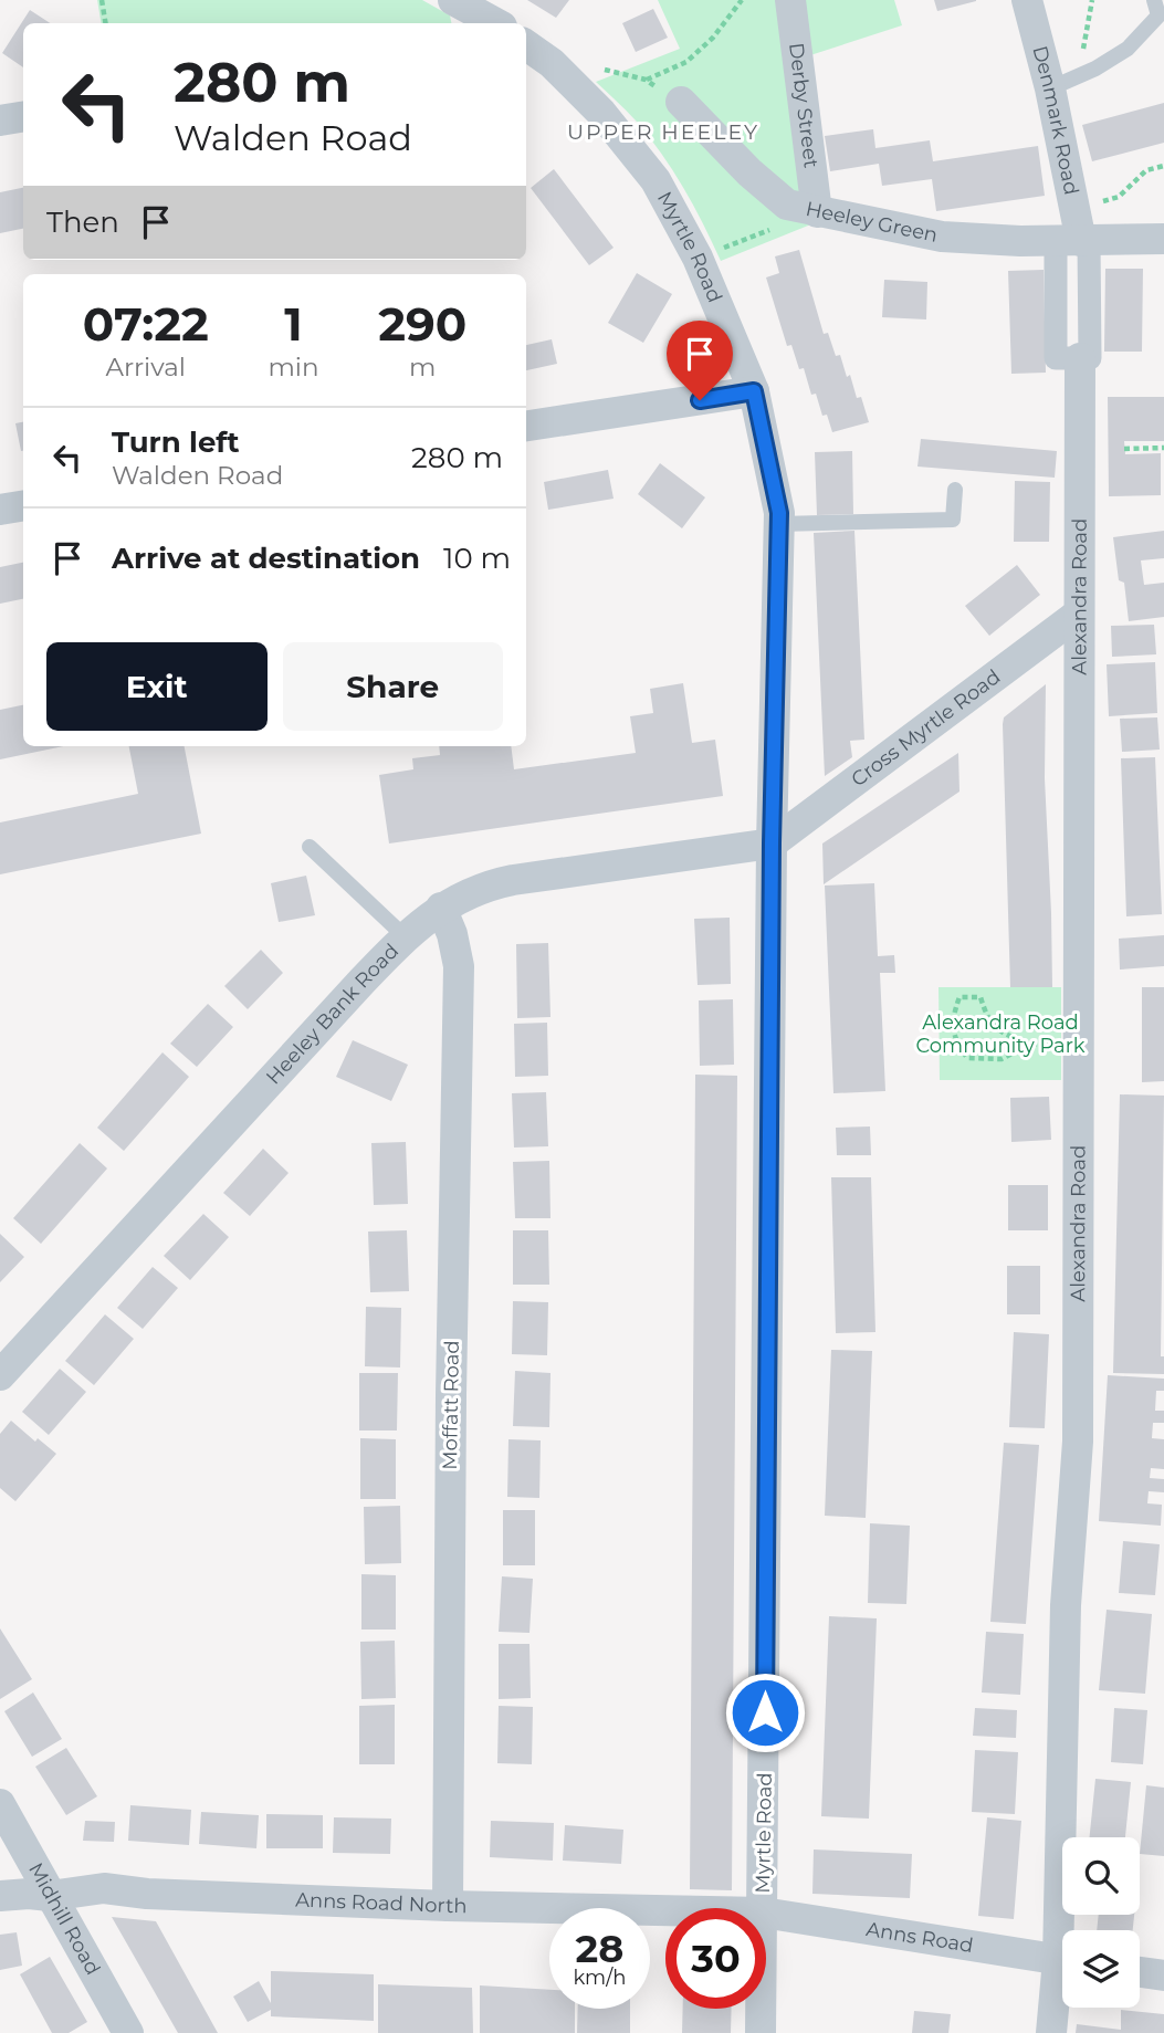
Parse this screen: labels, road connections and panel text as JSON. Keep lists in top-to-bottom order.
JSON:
{
  "streets": {
    "street": [
      "Derby Street",
      "Denmark Road",
      "Heeley Green",
      "Myrtle Road",
      "Alexandra Road",
      "Cross Myrtle Road",
      "Heeley Bank Road",
      "Moffatt Road",
      "Anns Road North",
      "Midhill Road",
      "Anns Road"
    ]
  },
  "crossings": [
    ["Derby Street", "Heeley Green"],
    ["Denmark Road", "Heeley Green"],
    ["Myrtle Road", "Cross Myrtle Road"],
    ["Myrtle Road", "Heeley Bank Road"],
    ["Alexandra Road", "Cross Myrtle Road"],
    ["Cross Myrtle Road", "Heeley Bank Road"],
    ["Heeley Bank Road", "Moffatt Road"],
    ["Moffatt Road", "Anns Road North"],
    ["Anns Road North", "Midhill Road"]
  ],
  "districts": ["UPPER HEELEY"],
  "parks": ["Alexandra Road Community Park"],
  "page": {
    "turn": ["280 m", "Walden Road"],
    "then": "Then",
    "eta": [
      "07:22",
      "Arrival",
      "1",
      "min",
      "290",
      "m"
    ],
    "list": [
      {
        "name": "Turn left",
        "note": "Walden Road",
        "value": "280 m"
      },
      {
        "name": "Arrive at destination",
        "value": "10 m"
      }
    ],
    "buttons": ["Exit", "Share"],
    "speed": "28 km/h",
    "limit": "30"
  }
}
